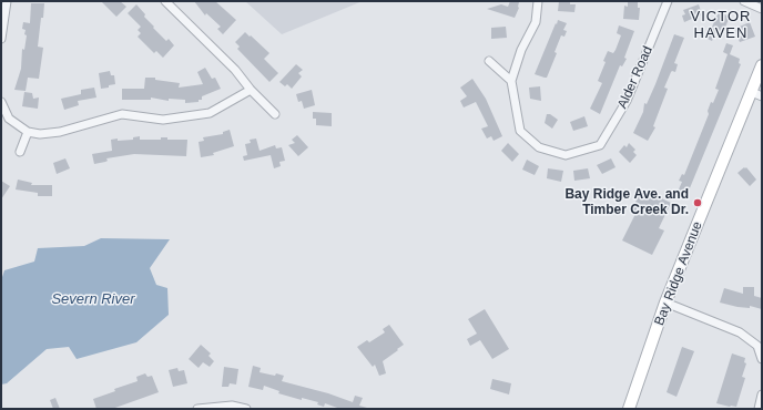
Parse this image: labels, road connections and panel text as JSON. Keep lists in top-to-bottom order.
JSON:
{
  "streets": {
    "main road": ["Bay Ridge Avenue"],
    "street": ["Alder Road"]
  },
  "districts": ["VICTOR HAVEN"],
  "water": ["Severn River"],
  "places": ["Bay Ridge Ave. and Timber Creek Dr."]
}
